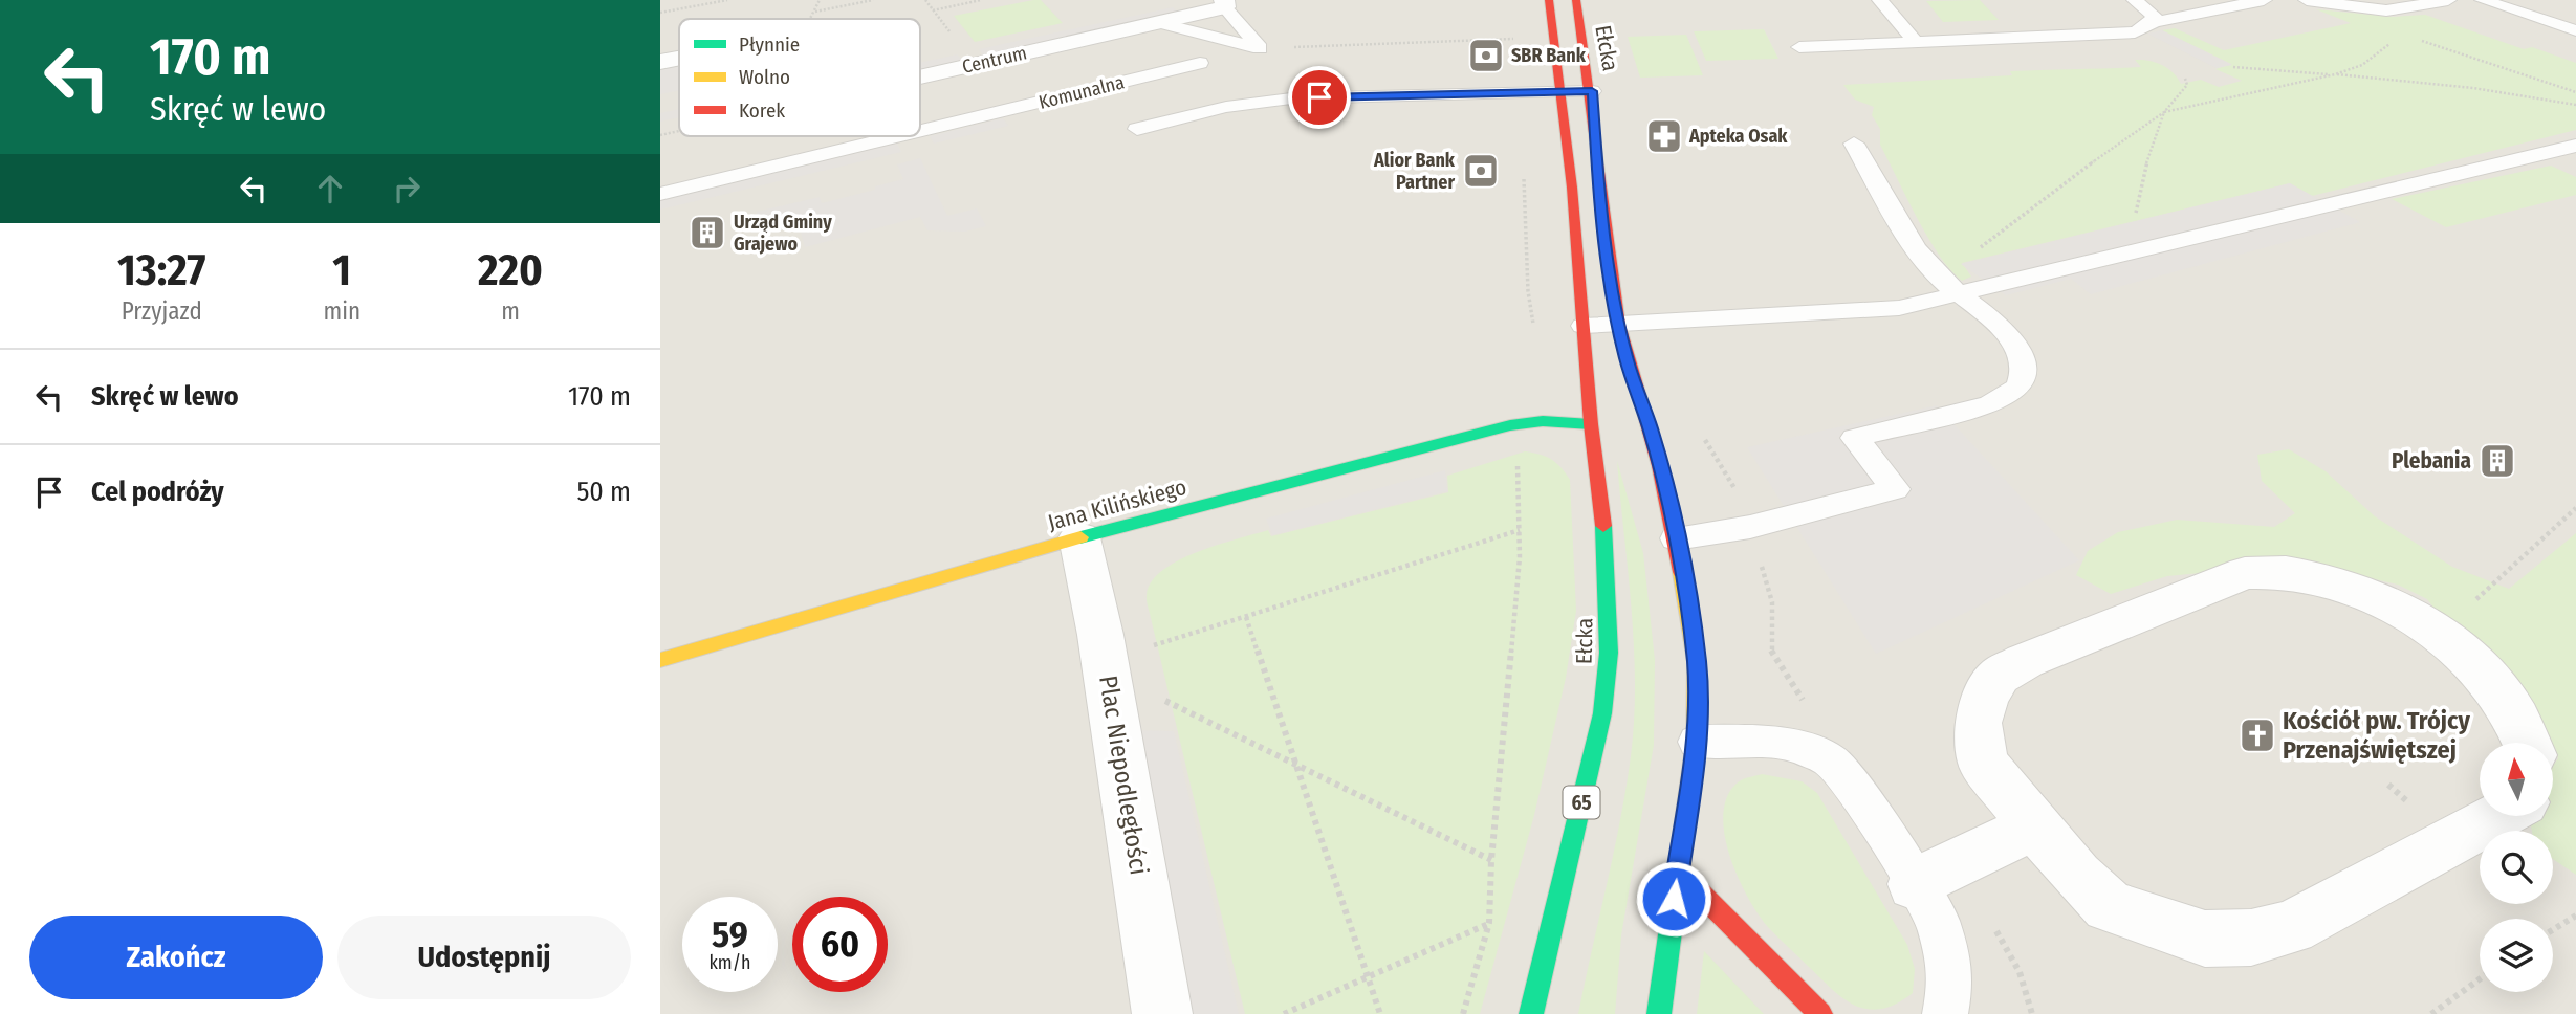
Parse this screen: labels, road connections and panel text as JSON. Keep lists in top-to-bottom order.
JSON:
{
  "streets": {
    "main road": ["Ełcka", "Jana Kilińskiego", "65"],
    "street": ["Centrum", "Plac Niepodległości"],
    "lane": ["Komunalna"]
  },
  "crossings": [
    ["Ełcka", "Jana Kilińskiego"],
    ["Jana Kilińskiego", "Plac Niepodległości"]
  ],
  "places": {
    "bank": ["SBR Bank", "Alior Bank Partner"],
    "pharmacy": ["Apteka Osak"],
    "building": ["Urząd Gminy Grajewo", "Plebania"],
    "church": ["Kościół pw. Trójcy Przenajświętszej"]
  },
  "legend": ["Płynnie", "Wolno", "Korek"],
  "north": "top",
  "page": {
    "turn": ["170 m", "Skręć w lewo"],
    "eta": [
      "13:27",
      "Przyjazd",
      "1",
      "min",
      "220",
      "m"
    ],
    "list": [
      {
        "name": "Skręć w lewo",
        "value": "170 m"
      },
      {
        "name": "Cel podróży",
        "value": "50 m"
      }
    ],
    "speed": "59 km/h",
    "limit": "60",
    "buttons": ["Zakończ", "Udostępnij"]
  }
}
